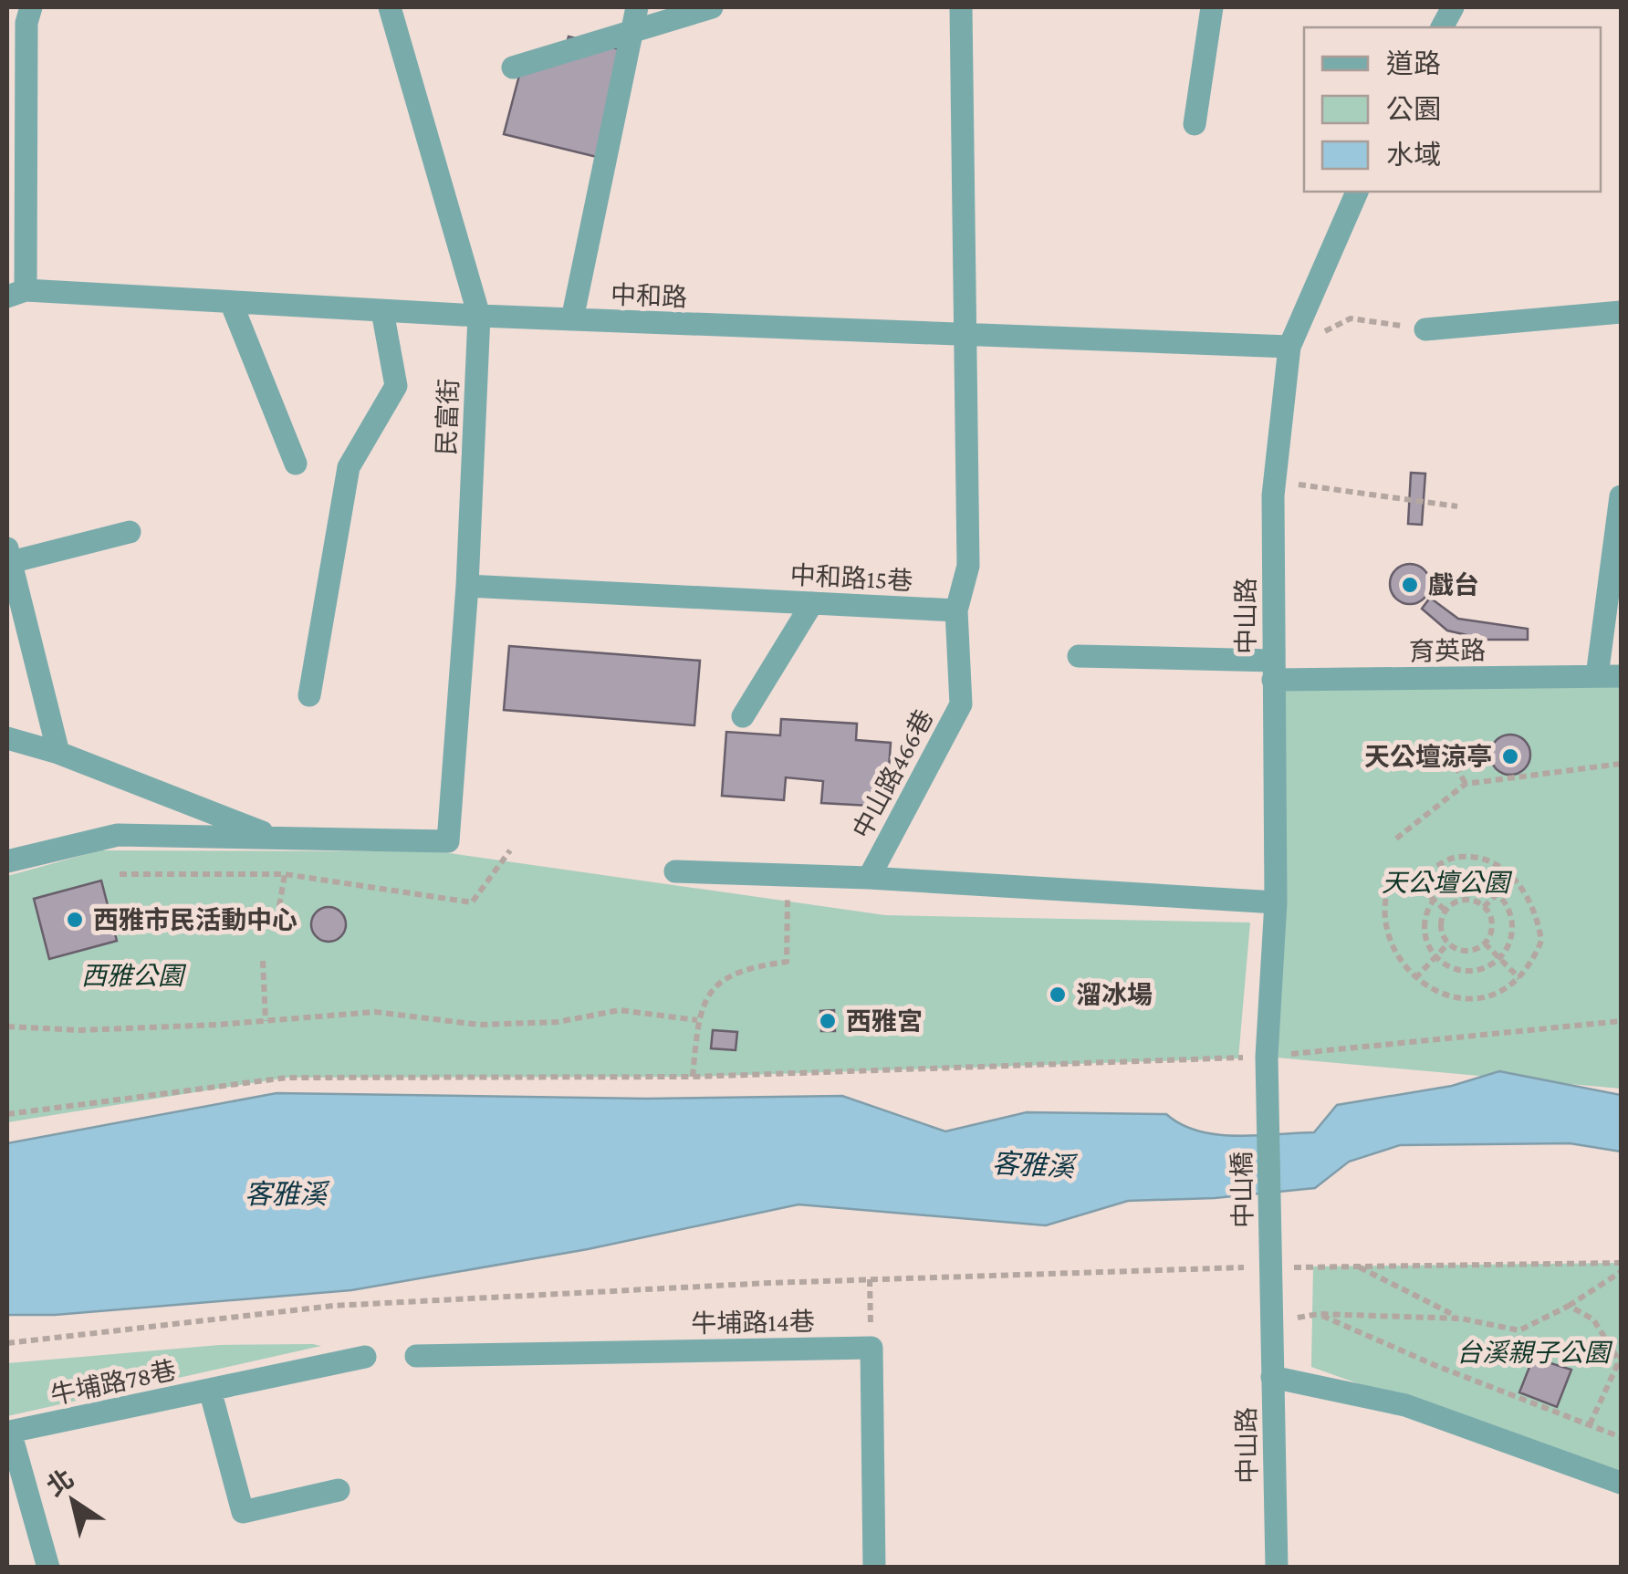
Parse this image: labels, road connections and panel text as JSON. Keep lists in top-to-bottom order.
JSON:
{
  "streets": {
    "street": [
      "中和路",
      "民富街",
      "中和路15巷",
      "中山路",
      "育英路",
      "中山路466巷",
      "中山橋",
      "牛埔路14巷",
      "牛埔路78巷"
    ]
  },
  "crossings": [
    ["中和路", "民富街"],
    ["中和路", "中山路"],
    ["民富街", "中和路15巷"],
    ["中和路15巷", "中山路466巷"],
    ["中山路", "育英路"],
    ["中山路", "中山橋"]
  ],
  "water": ["客雅溪"],
  "parks": ["天公壇公園", "西雅公園", "台溪親子公園"],
  "places": [
    "戲台",
    "天公壇涼亭",
    "西雅市民活動中心",
    "溜冰場",
    "西雅宮"
  ],
  "legend": ["道路", "公園", "水域"],
  "north": "top left"
}
